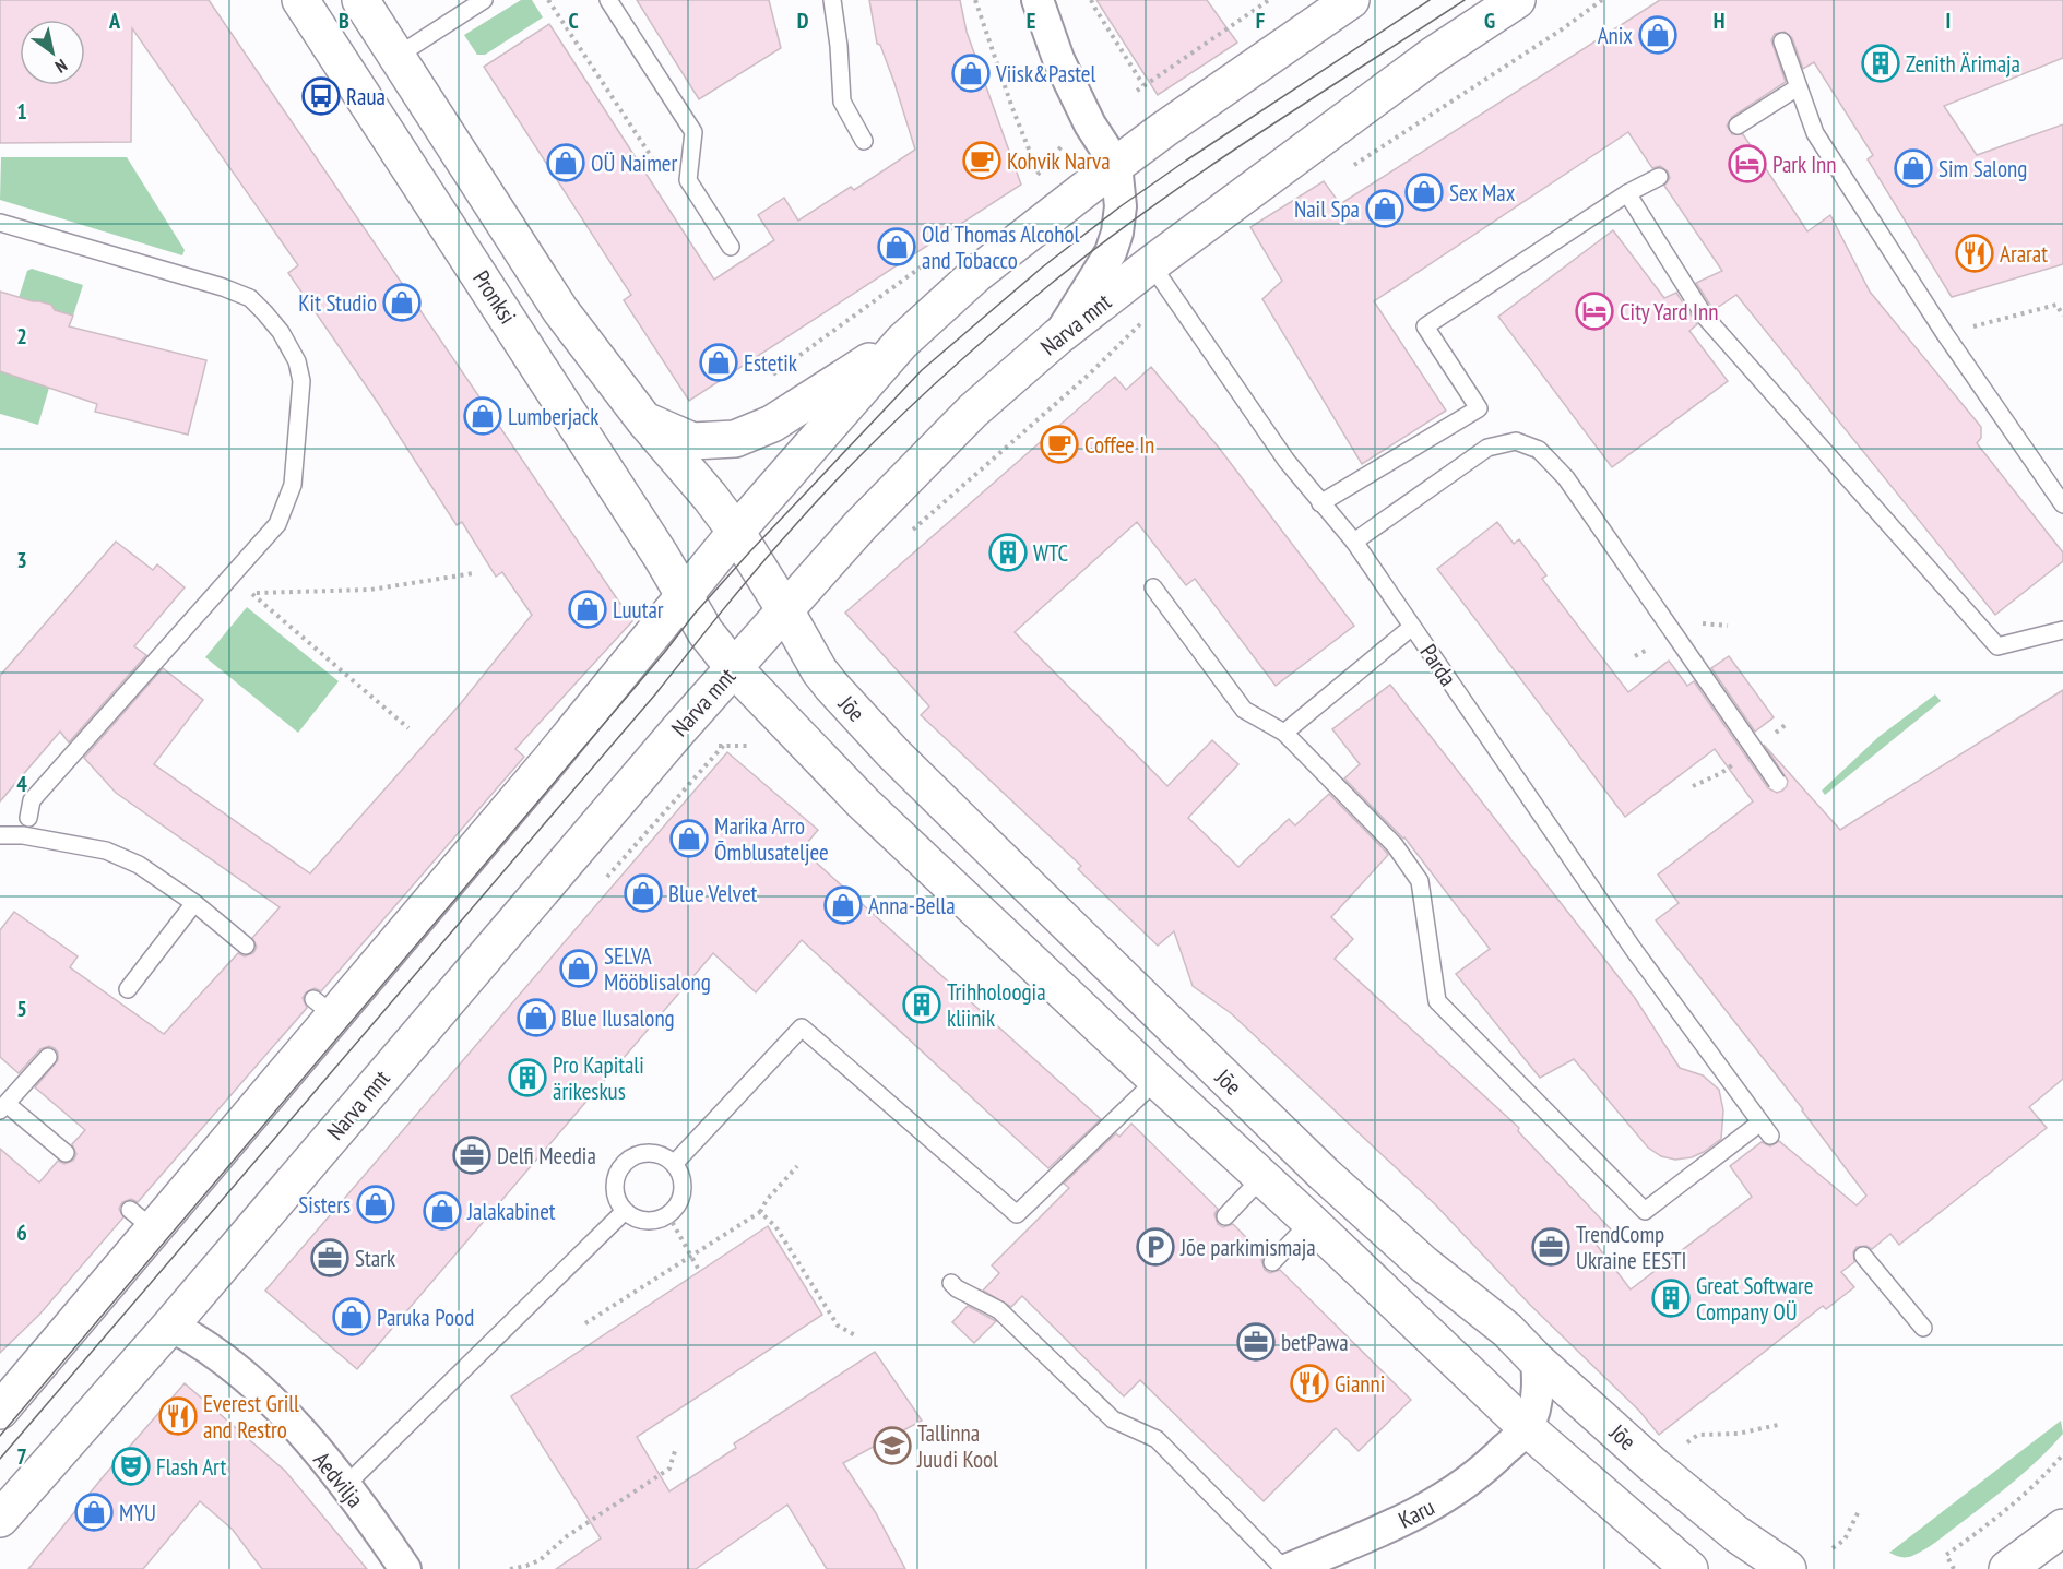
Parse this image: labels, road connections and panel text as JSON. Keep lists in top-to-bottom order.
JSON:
{
  "streets": {
    "main road": ["Pronksi", "Narva mnt", "Jõe"],
    "street": ["Aedvilja", "Karu"],
    "lane": ["Parda"]
  },
  "crossings": [
    ["Pronksi", "Jõe"],
    ["Narva mnt", "Parda"],
    ["Narva mnt", "Jõe"],
    ["Narva mnt", "Aedvilja"],
    ["Jõe", "Karu"]
  ],
  "places": {
    "shop": [
      "Anix",
      "Viisk&Pastel",
      "OÜ Naimer",
      "Sim Salong",
      "Sex Max",
      "Nail Spa",
      "Old Thomas Alcohol and Tobacco",
      "Kit Studio",
      "Estetik",
      "Lumberjack",
      "Luutar",
      "Marika Arro Õmblusateljee",
      "Blue Velvet",
      "Anna-Bella",
      "SELVA Mööblisalong",
      "Blue Ilusalong",
      "Sisters",
      "Jalakabinet",
      "Paruka Pood",
      "MYU"
    ],
    "building": [
      "Zenith Ärimaja",
      "WTC",
      "Trihholoogia kliinik",
      "Pro Kapitali ärikeskus",
      "Great Software Company OÜ"
    ],
    "bus stop": ["Raua"],
    "cafe": ["Kohvik Narva", "Coffee In"],
    "hotel": ["Park Inn", "City Yard Inn"],
    "restaurant": ["Ararat", "Gianni", "Everest Grill and Restro"],
    "office": [
      "Delfi Meedia",
      "TrendComp Ukraine EESTI",
      "Stark",
      "betPawa"
    ],
    "parking": ["Jõe parkimismaja"],
    "school or university": ["Tallinna Juudi Kool"],
    "theatre": ["Flash Art"]
  },
  "north": "bottom right",
  "grid": {
    "columns": [
      "A",
      "B",
      "C",
      "D",
      "E",
      "F",
      "G",
      "H",
      "I"
    ],
    "rows": [
      "1",
      "2",
      "3",
      "4",
      "5",
      "6",
      "7"
    ]
  }
}
